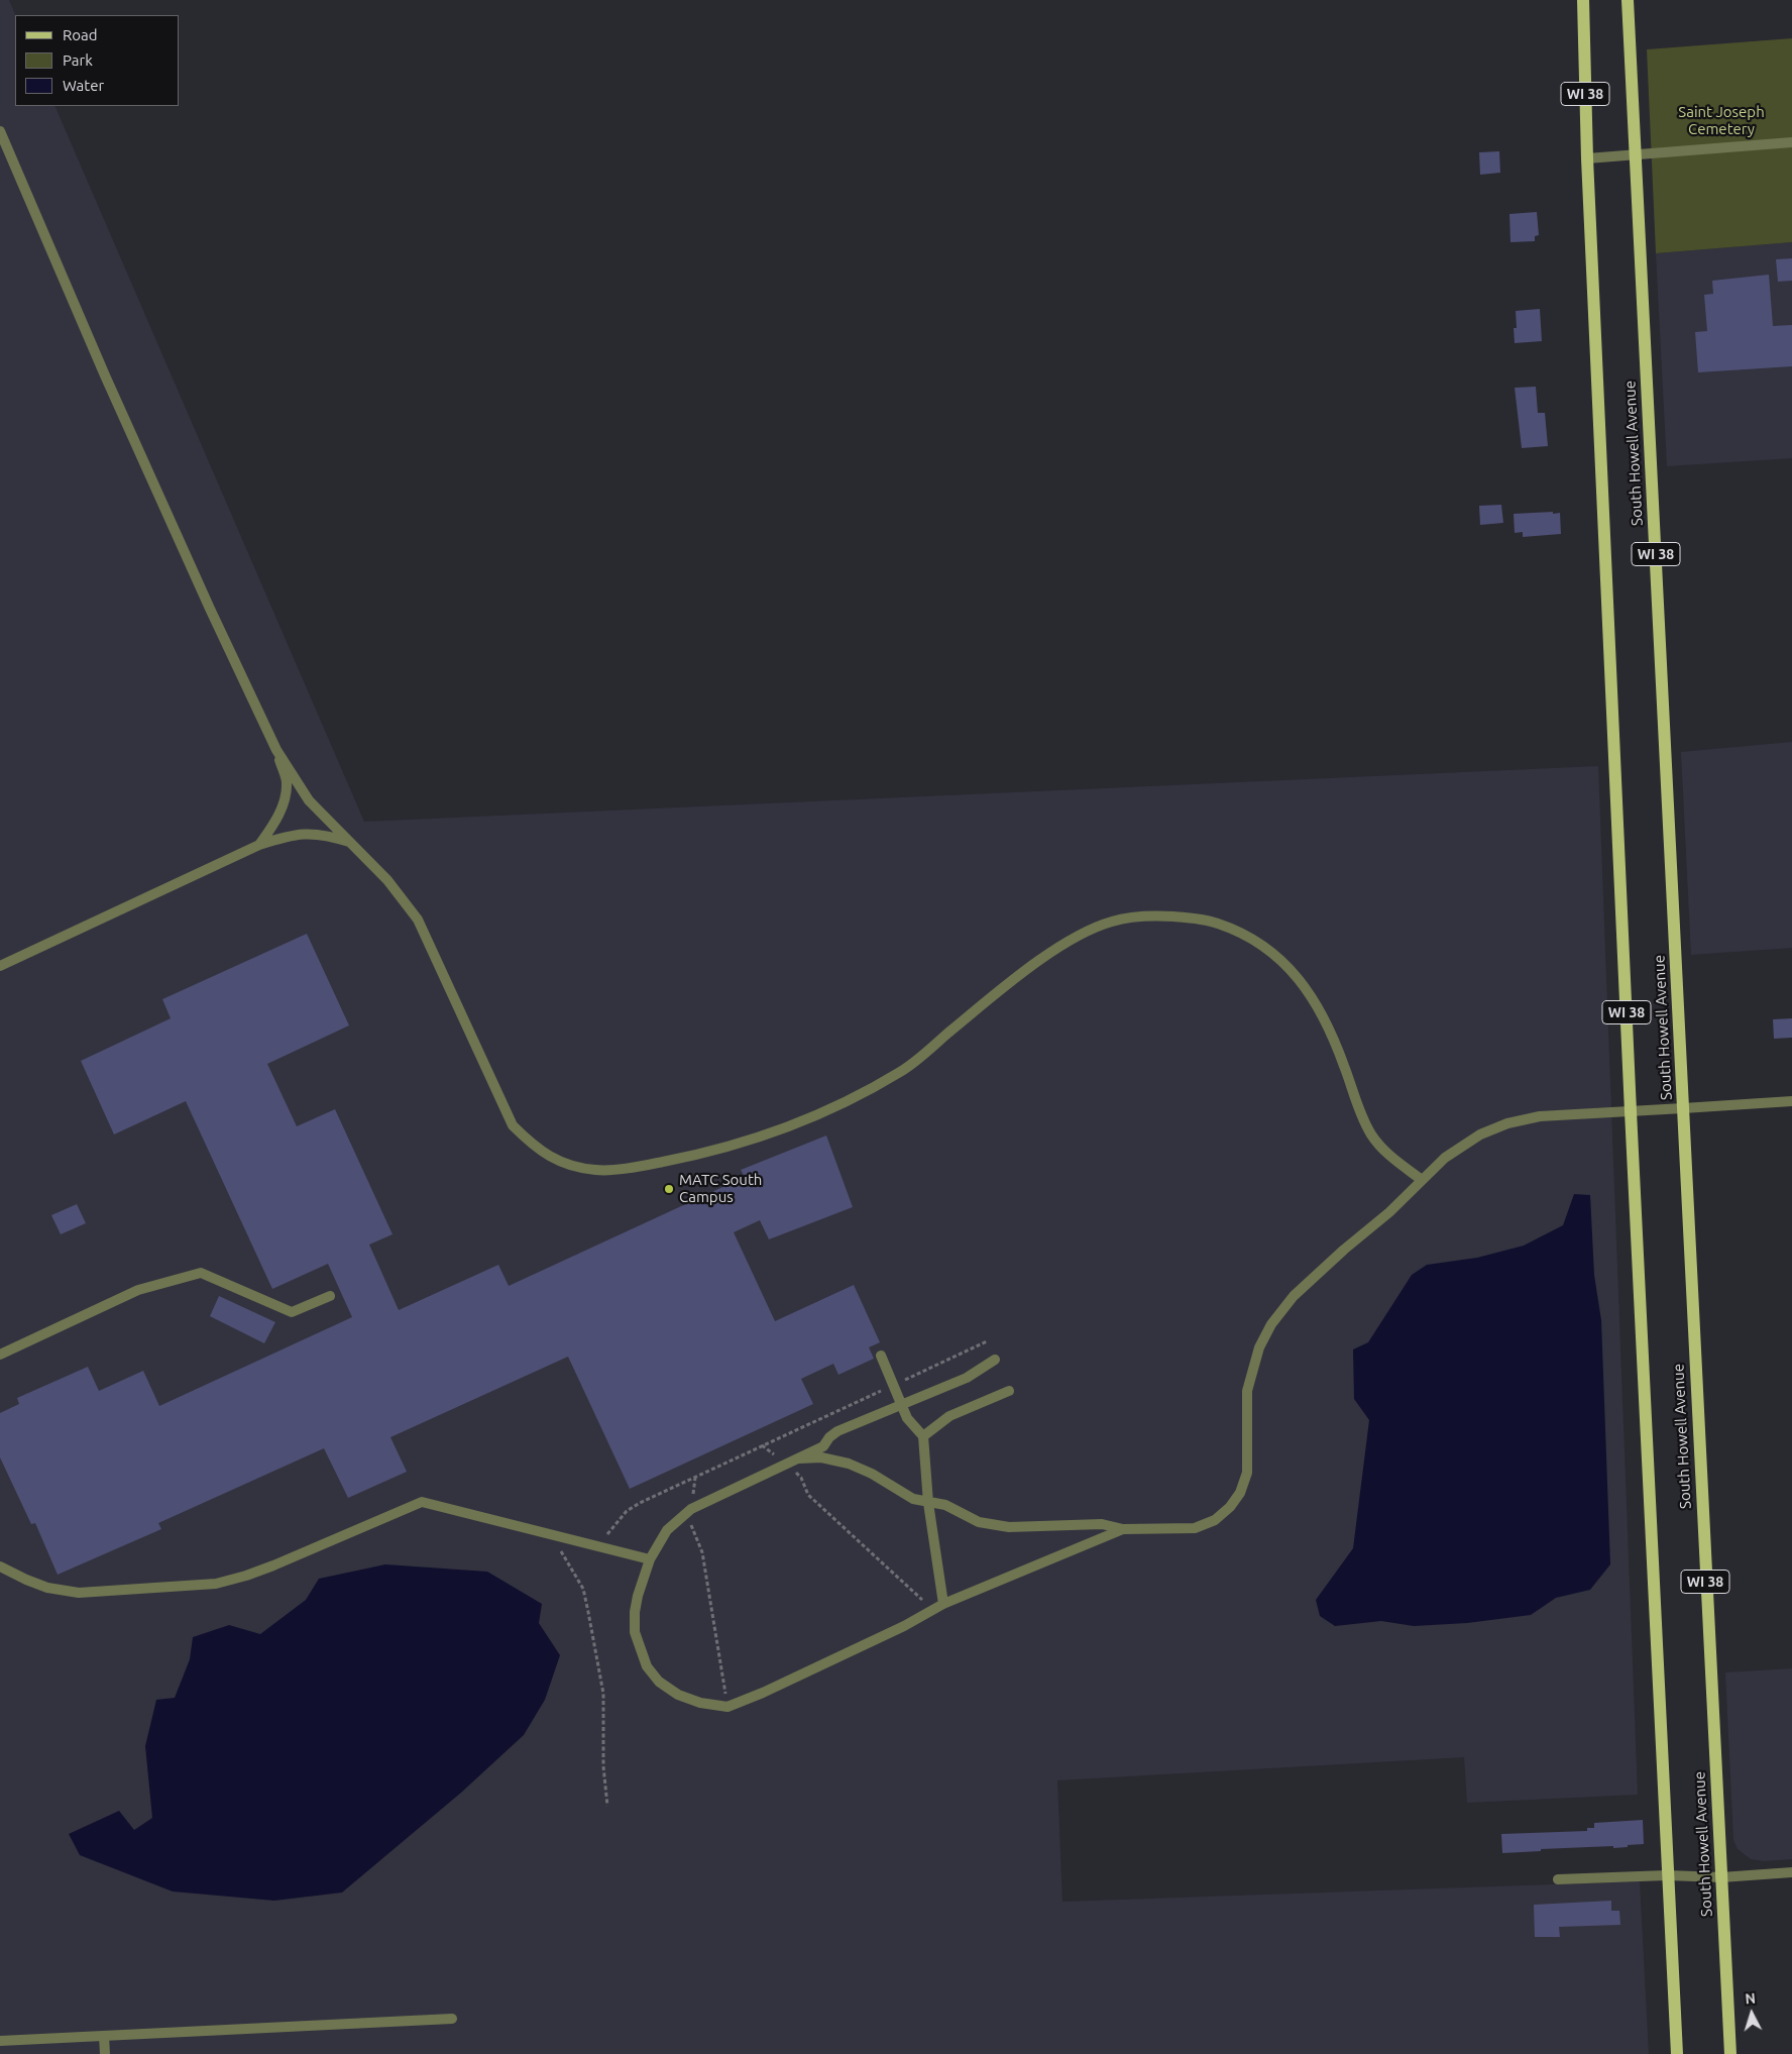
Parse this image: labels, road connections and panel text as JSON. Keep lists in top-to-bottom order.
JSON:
{
  "streets": {
    "main road": ["WI 38", "South Howell Avenue"]
  },
  "parks": ["Saint Joseph Cemetery"],
  "places": ["MATC South Campus"],
  "legend": ["Road", "Park", "Water"],
  "north": "top"
}
